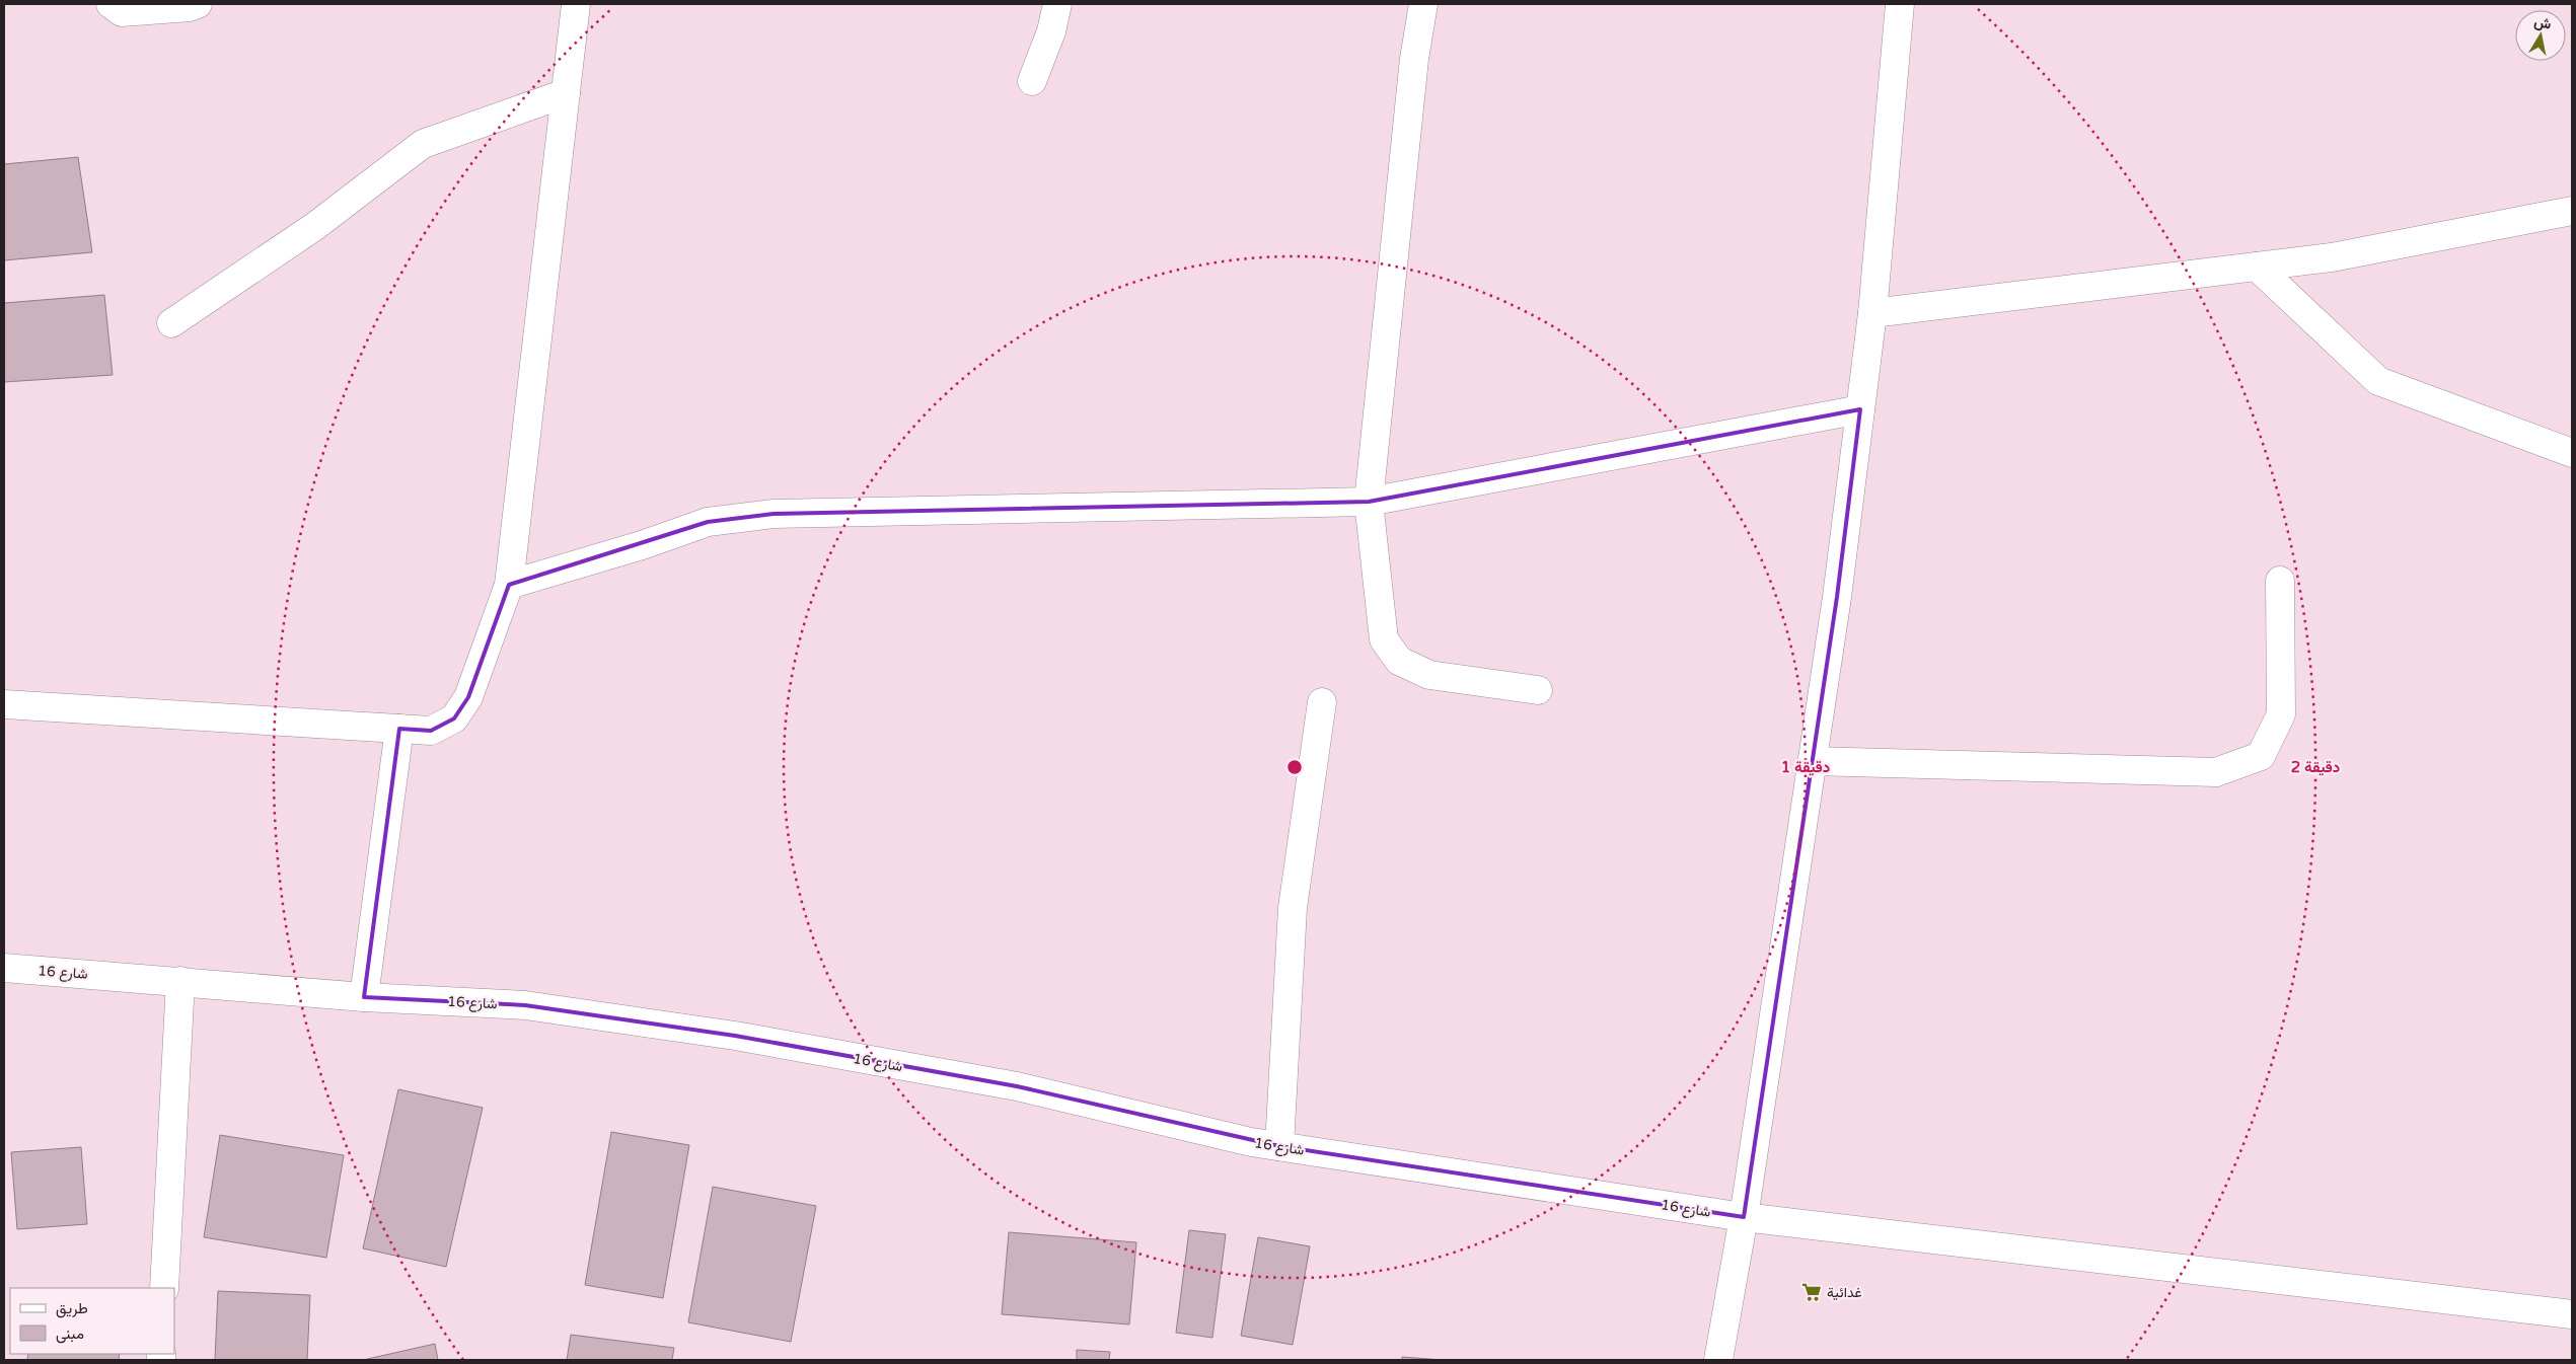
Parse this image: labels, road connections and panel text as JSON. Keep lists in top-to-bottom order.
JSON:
{
  "streets": {
    "street": ["شارع 16"]
  },
  "places": {
    "supermarket": ["غدائية"]
  },
  "legend": ["طريق", "مبنى"],
  "north": "top",
  "rings": ["1 دقيقة", "2 دقيقة"]
}
